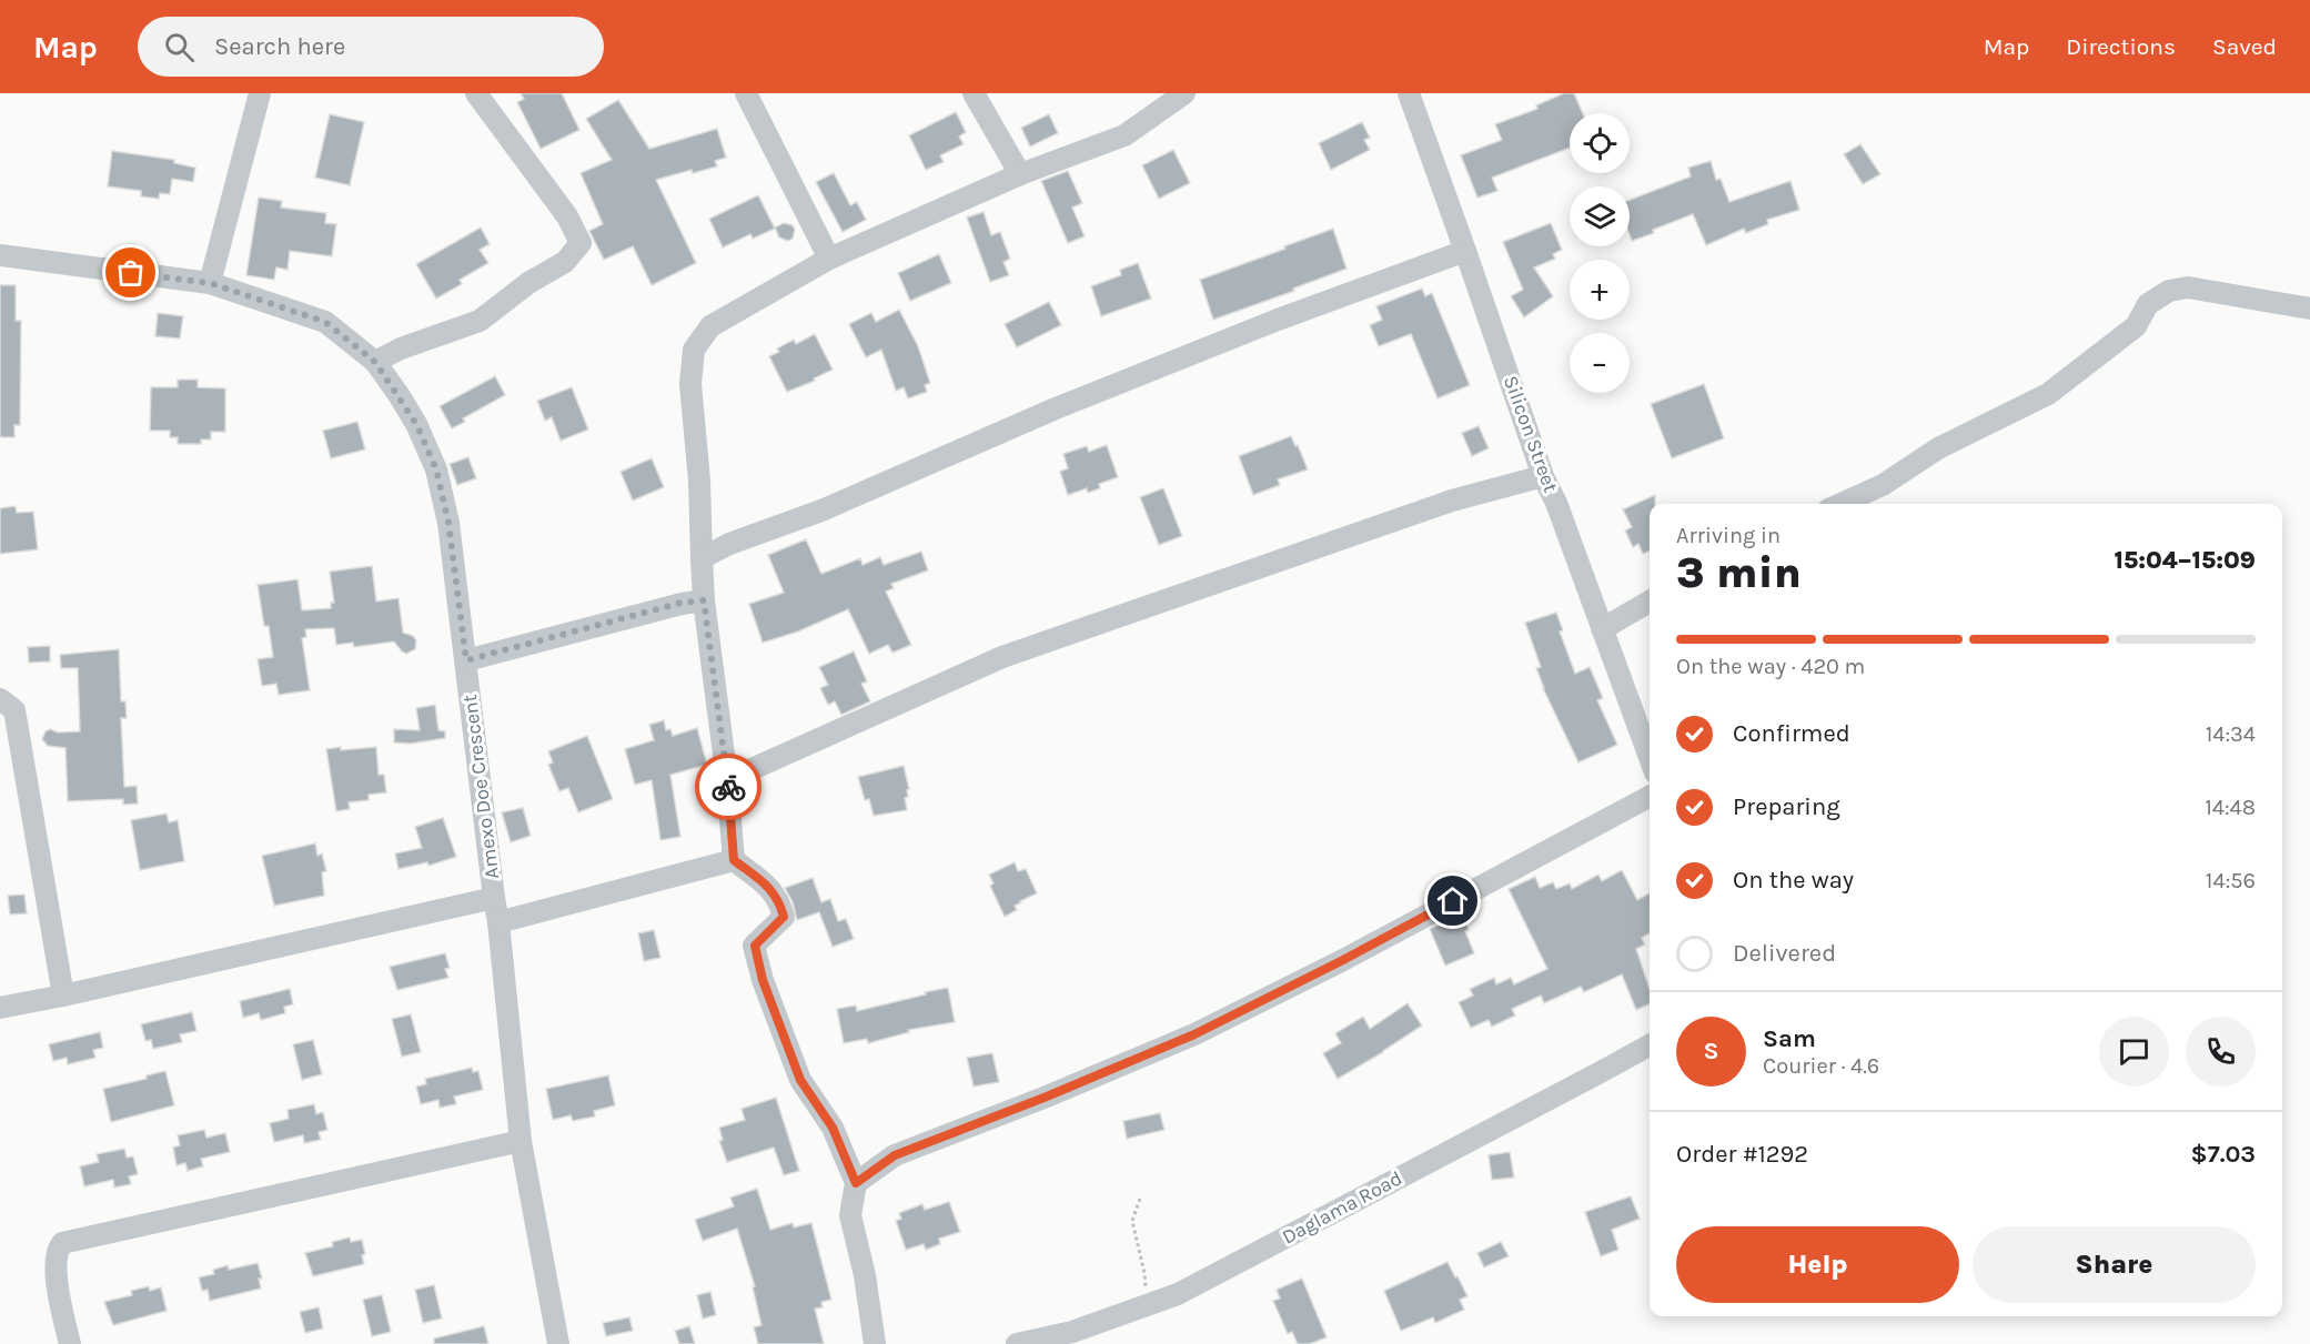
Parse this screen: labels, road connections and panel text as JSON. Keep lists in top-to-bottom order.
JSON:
{
  "streets": {
    "street": ["Silicon Street", "Amexo Doe Crescent", "Daglama Road"]
  },
  "page": {
    "header": "Map",
    "search": "Search here",
    "nav": ["Map", "Directions", "Saved"],
    "map_buttons": ["+", "−"],
    "heading": ["3 min", "Arriving in", "15:04–15:09"],
    "panel": [
      "Sam",
      "Courier · 4.6",
      "Order #1292",
      "$7.03"
    ],
    "bar": "On the way · 420 m",
    "list": [
      ["Confirmed", "14:34"],
      ["Preparing", "14:48"],
      ["On the way", "14:56"],
      "Delivered"
    ],
    "round": "S",
    "buttons": ["Help", "Share"]
  }
}
